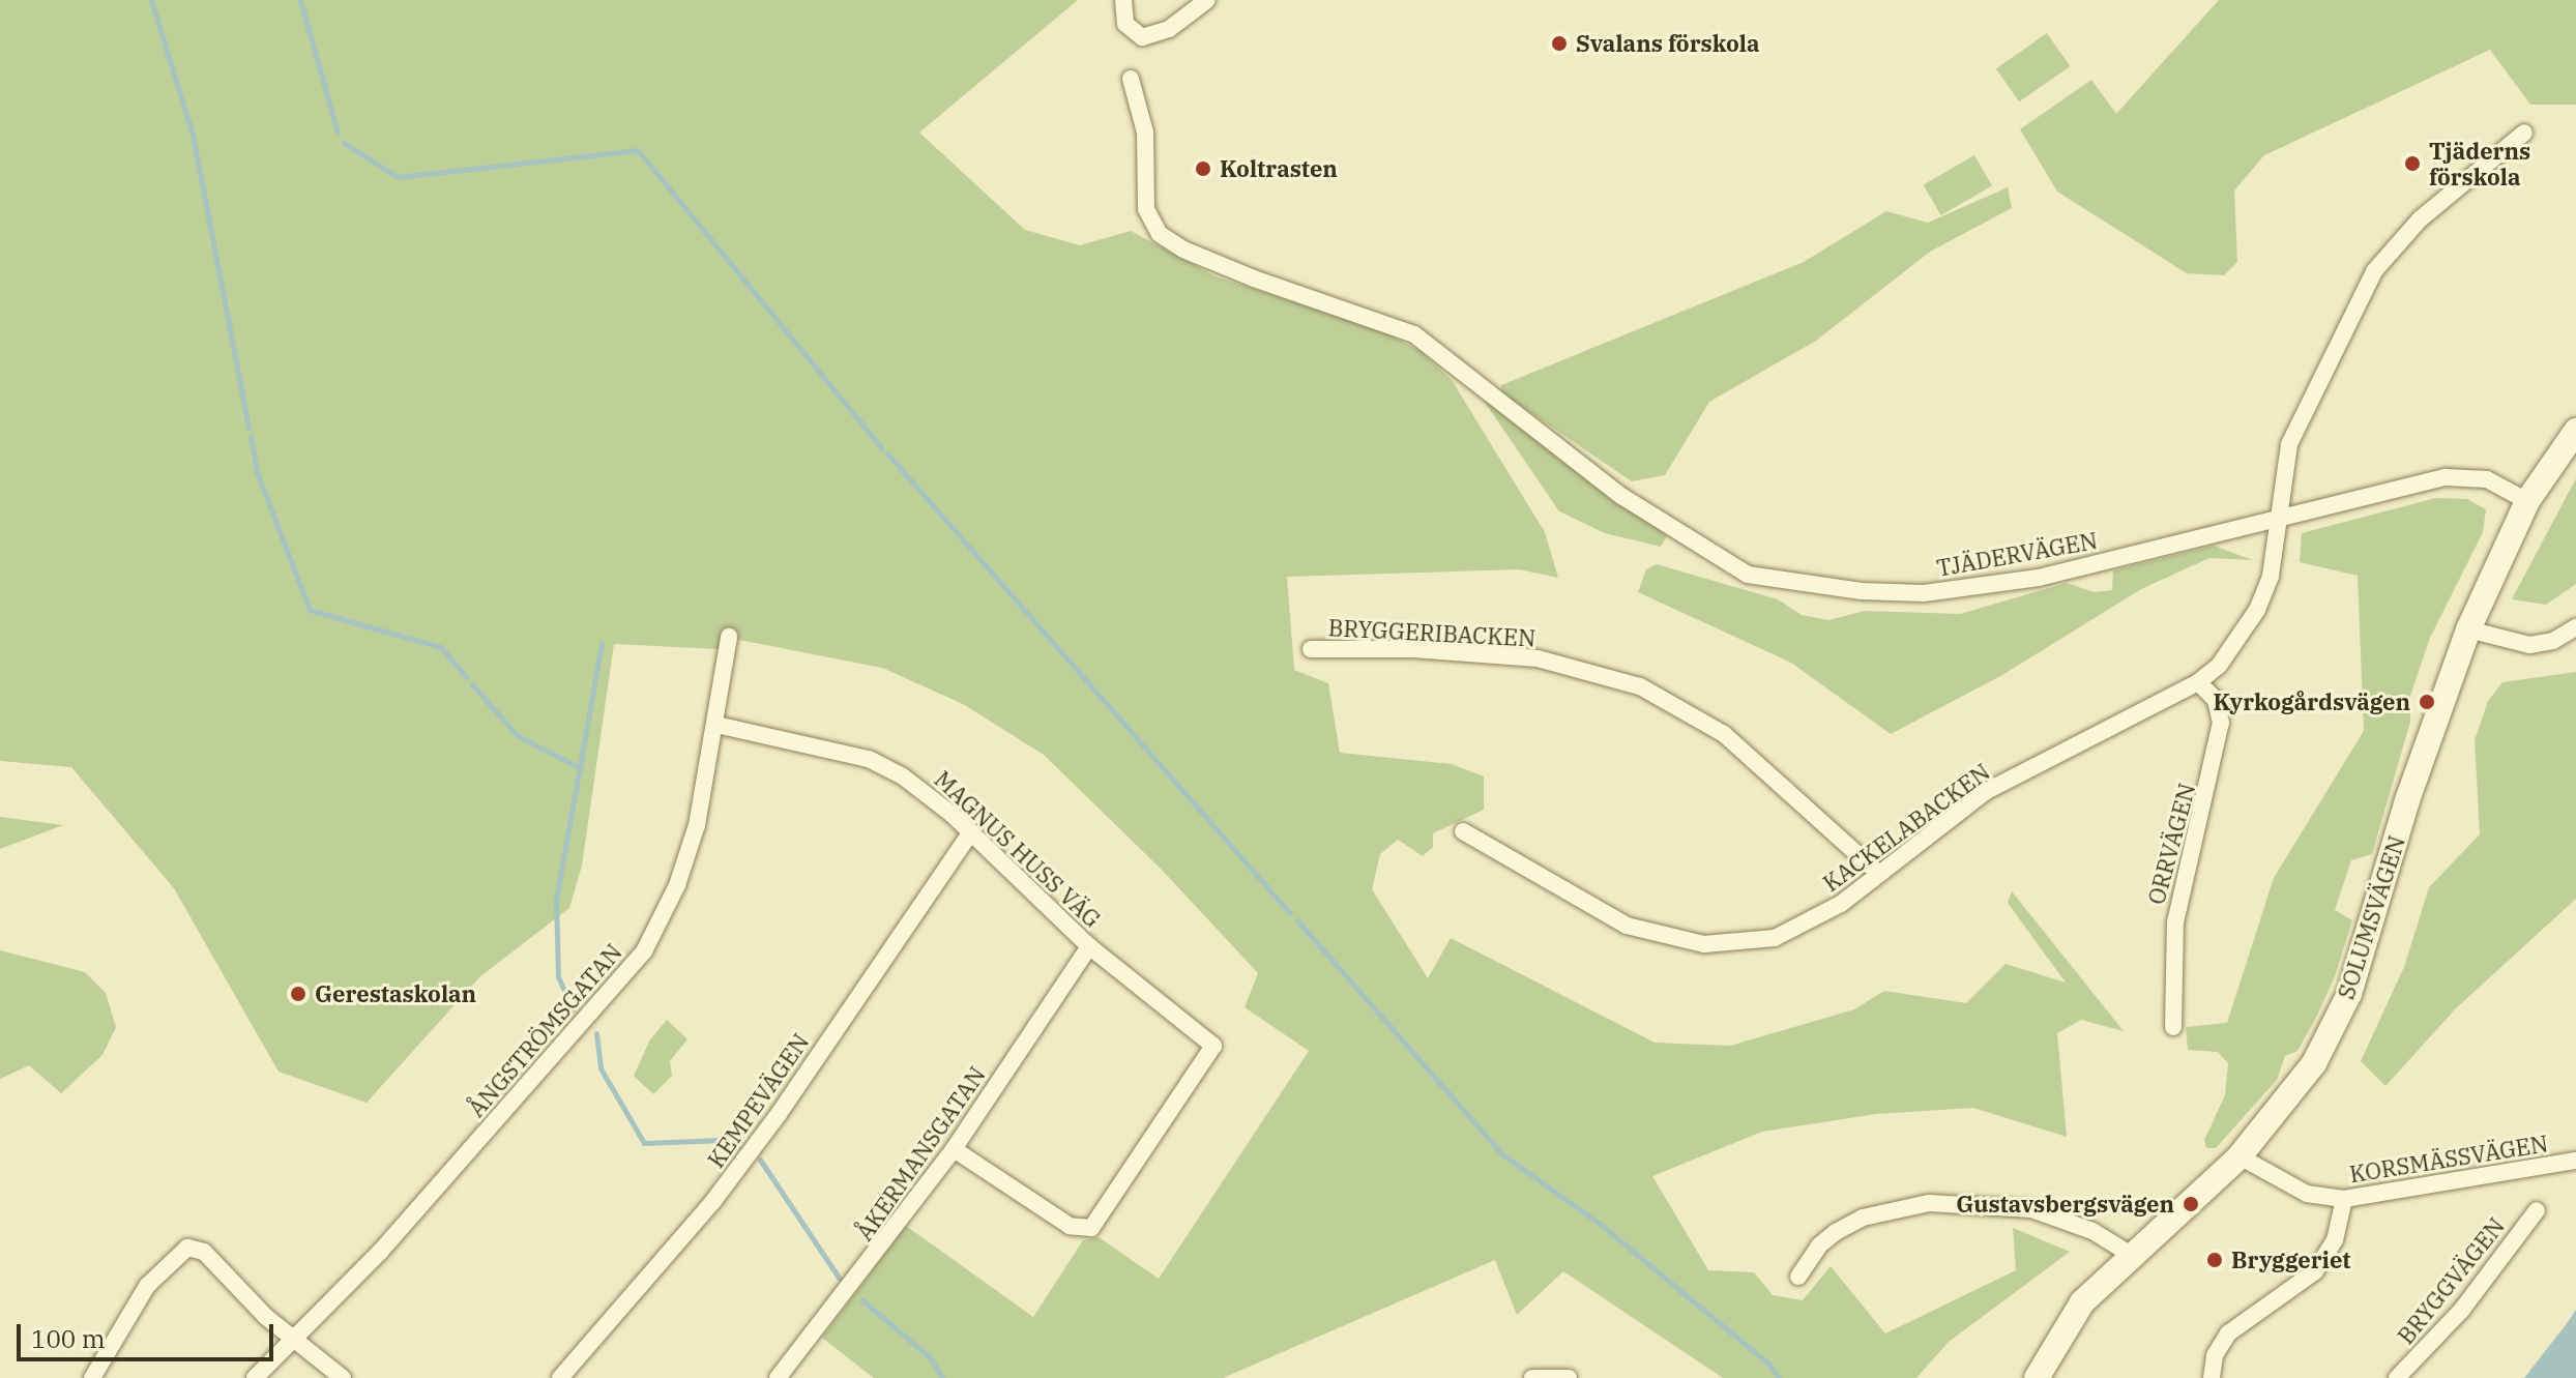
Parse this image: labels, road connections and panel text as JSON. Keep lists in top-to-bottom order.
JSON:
{
  "streets": {
    "main road": ["SOLUMSVÄGEN"],
    "street": [
      "TJÄDERVÄGEN",
      "BRYGGERIBACKEN",
      "KACKELABACKEN",
      "ORRVÄGEN",
      "MAGNUS HUSS VÄG",
      "ÅNGSTRÖMSGATAN",
      "KEMPEVÄGEN",
      "ÅKERMANSGATAN",
      "KORSMÄSSVÄGEN",
      "BRYGGVÄGEN"
    ]
  },
  "crossings": [
    ["TJÄDERVÄGEN", "KACKELABACKEN"],
    ["TJÄDERVÄGEN", "SOLUMSVÄGEN"],
    ["BRYGGERIBACKEN", "KACKELABACKEN"],
    ["KACKELABACKEN", "ORRVÄGEN"],
    ["MAGNUS HUSS VÄG", "ÅNGSTRÖMSGATAN"],
    ["MAGNUS HUSS VÄG", "KEMPEVÄGEN"],
    ["MAGNUS HUSS VÄG", "ÅKERMANSGATAN"],
    ["SOLUMSVÄGEN", "KORSMÄSSVÄGEN"]
  ],
  "places": [
    "Svalans förskola",
    "Tjäderns förskola",
    "Koltrasten",
    "Kyrkogårdsvägen",
    "Gerestaskolan",
    "Gustavsbergsvägen",
    "Bryggeriet"
  ],
  "scale_bar": "100 m"
}
